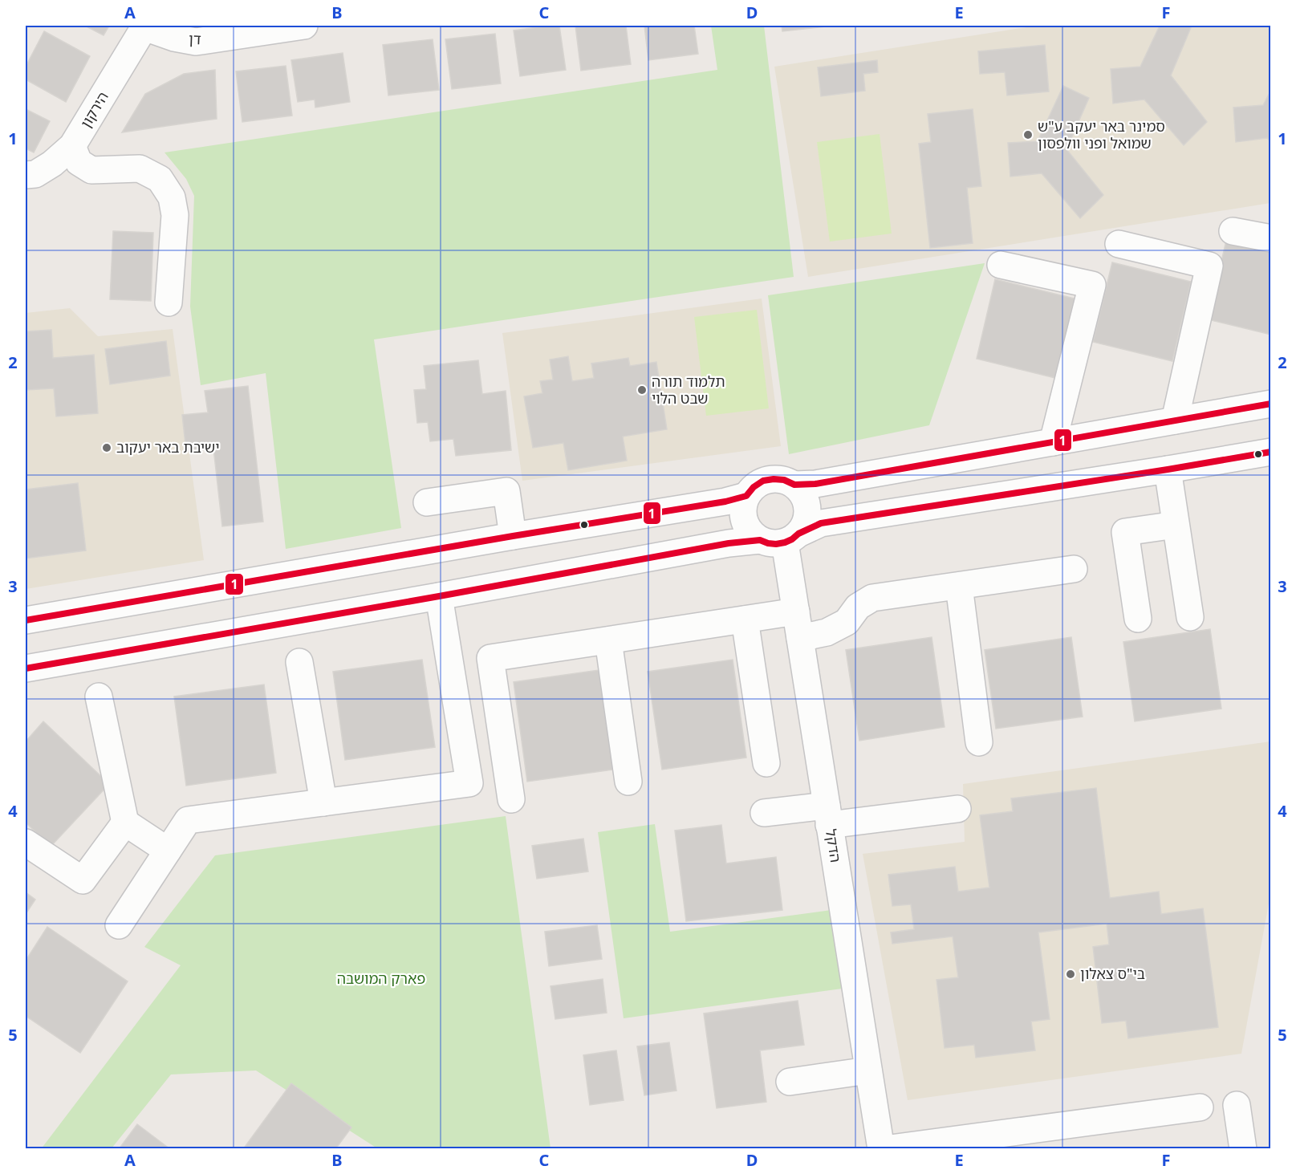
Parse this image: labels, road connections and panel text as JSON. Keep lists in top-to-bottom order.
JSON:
{
  "streets": {
    "street": ["דן", "הירקון", "הדקל"]
  },
  "crossings": [
    ["דן", "הירקון"]
  ],
  "parks": ["פארק המושבה"],
  "places": [
    "סמינר באר יעקב ע\"ש שמואל ופני וולפסון",
    "תלמוד תורה שבט הלוי",
    "ישיבת באר יעקוב",
    "בי\"ס צאלון"
  ],
  "lines": ["transit line 1"],
  "grid": {
    "columns": [
      "A",
      "B",
      "C",
      "D",
      "E",
      "F"
    ],
    "rows": [
      "1",
      "2",
      "3",
      "4",
      "5"
    ]
  }
}
